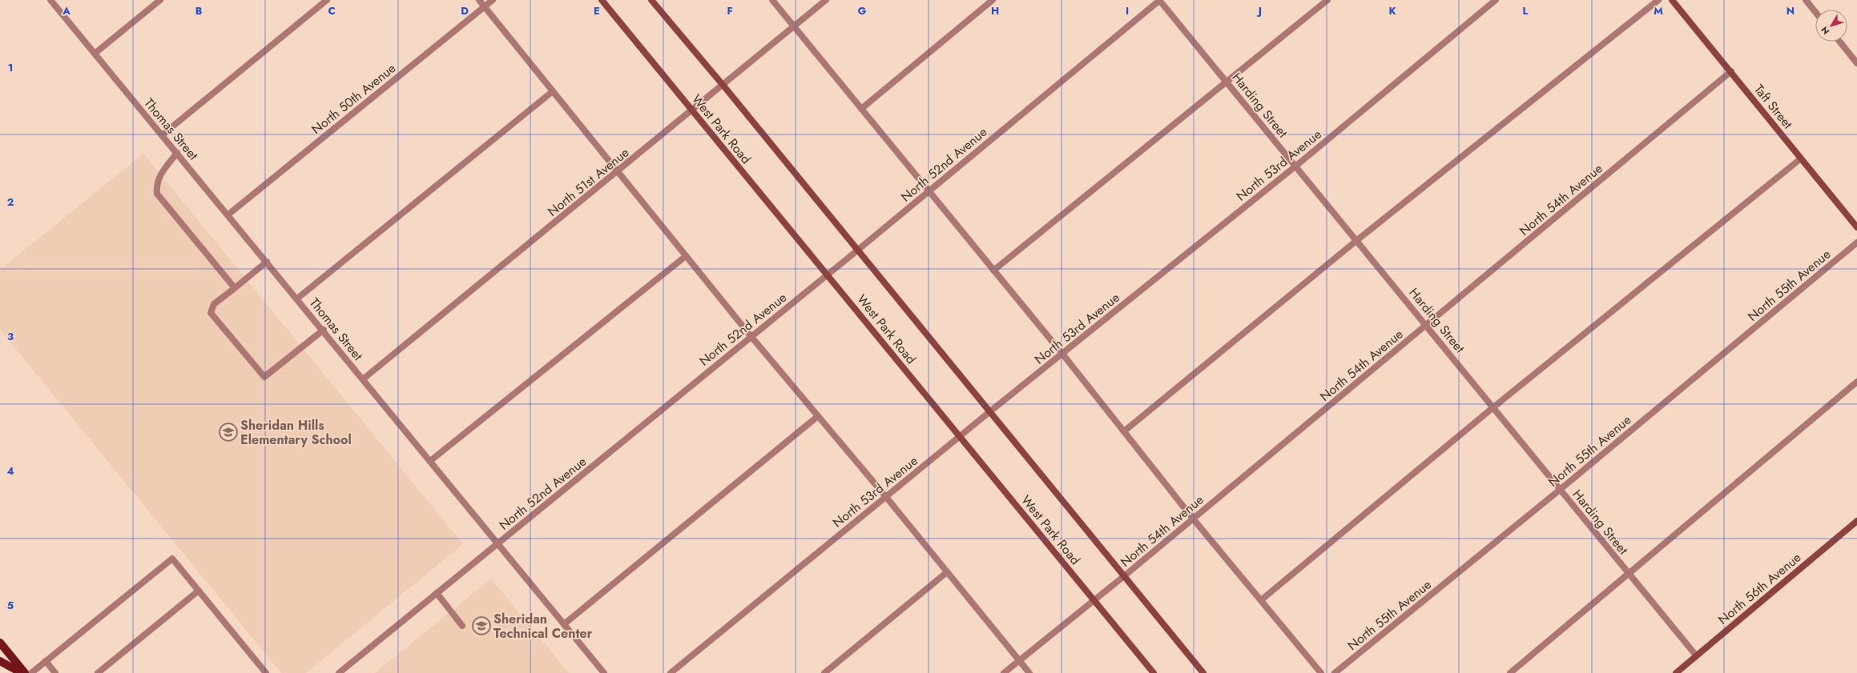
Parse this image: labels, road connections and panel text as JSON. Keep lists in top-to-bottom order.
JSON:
{
  "streets": {
    "street": [
      "North 50th Avenue",
      "Harding Street",
      "Taft Street",
      "Thomas Street",
      "West Park Road",
      "North 52nd Avenue",
      "North 53rd Avenue",
      "North 51st Avenue",
      "North 54th Avenue",
      "North 55th Avenue",
      "North 56th Avenue"
    ]
  },
  "crossings": [
    ["North 50th Avenue", "Thomas Street"],
    ["Harding Street", "North 52nd Avenue"],
    ["Harding Street", "North 53rd Avenue"],
    ["Harding Street", "North 54th Avenue"],
    ["Harding Street", "North 55th Avenue"],
    ["Harding Street", "North 56th Avenue"],
    ["Taft Street", "North 54th Avenue"],
    ["Thomas Street", "North 52nd Avenue"],
    ["Thomas Street", "North 51st Avenue"],
    ["West Park Road", "North 52nd Avenue"],
    ["West Park Road", "North 53rd Avenue"],
    ["West Park Road", "North 51st Avenue"],
    ["West Park Road", "North 54th Avenue"]
  ],
  "places": {
    "school or university": ["Sheridan Hills Elementary School", "Sheridan Technical Center"]
  },
  "north": "bottom left",
  "grid": {
    "columns": [
      "A",
      "B",
      "C",
      "D",
      "E",
      "F",
      "G",
      "H",
      "I",
      "J",
      "K",
      "L",
      "M",
      "N"
    ],
    "rows": [
      "1",
      "2",
      "3",
      "4",
      "5"
    ]
  }
}
